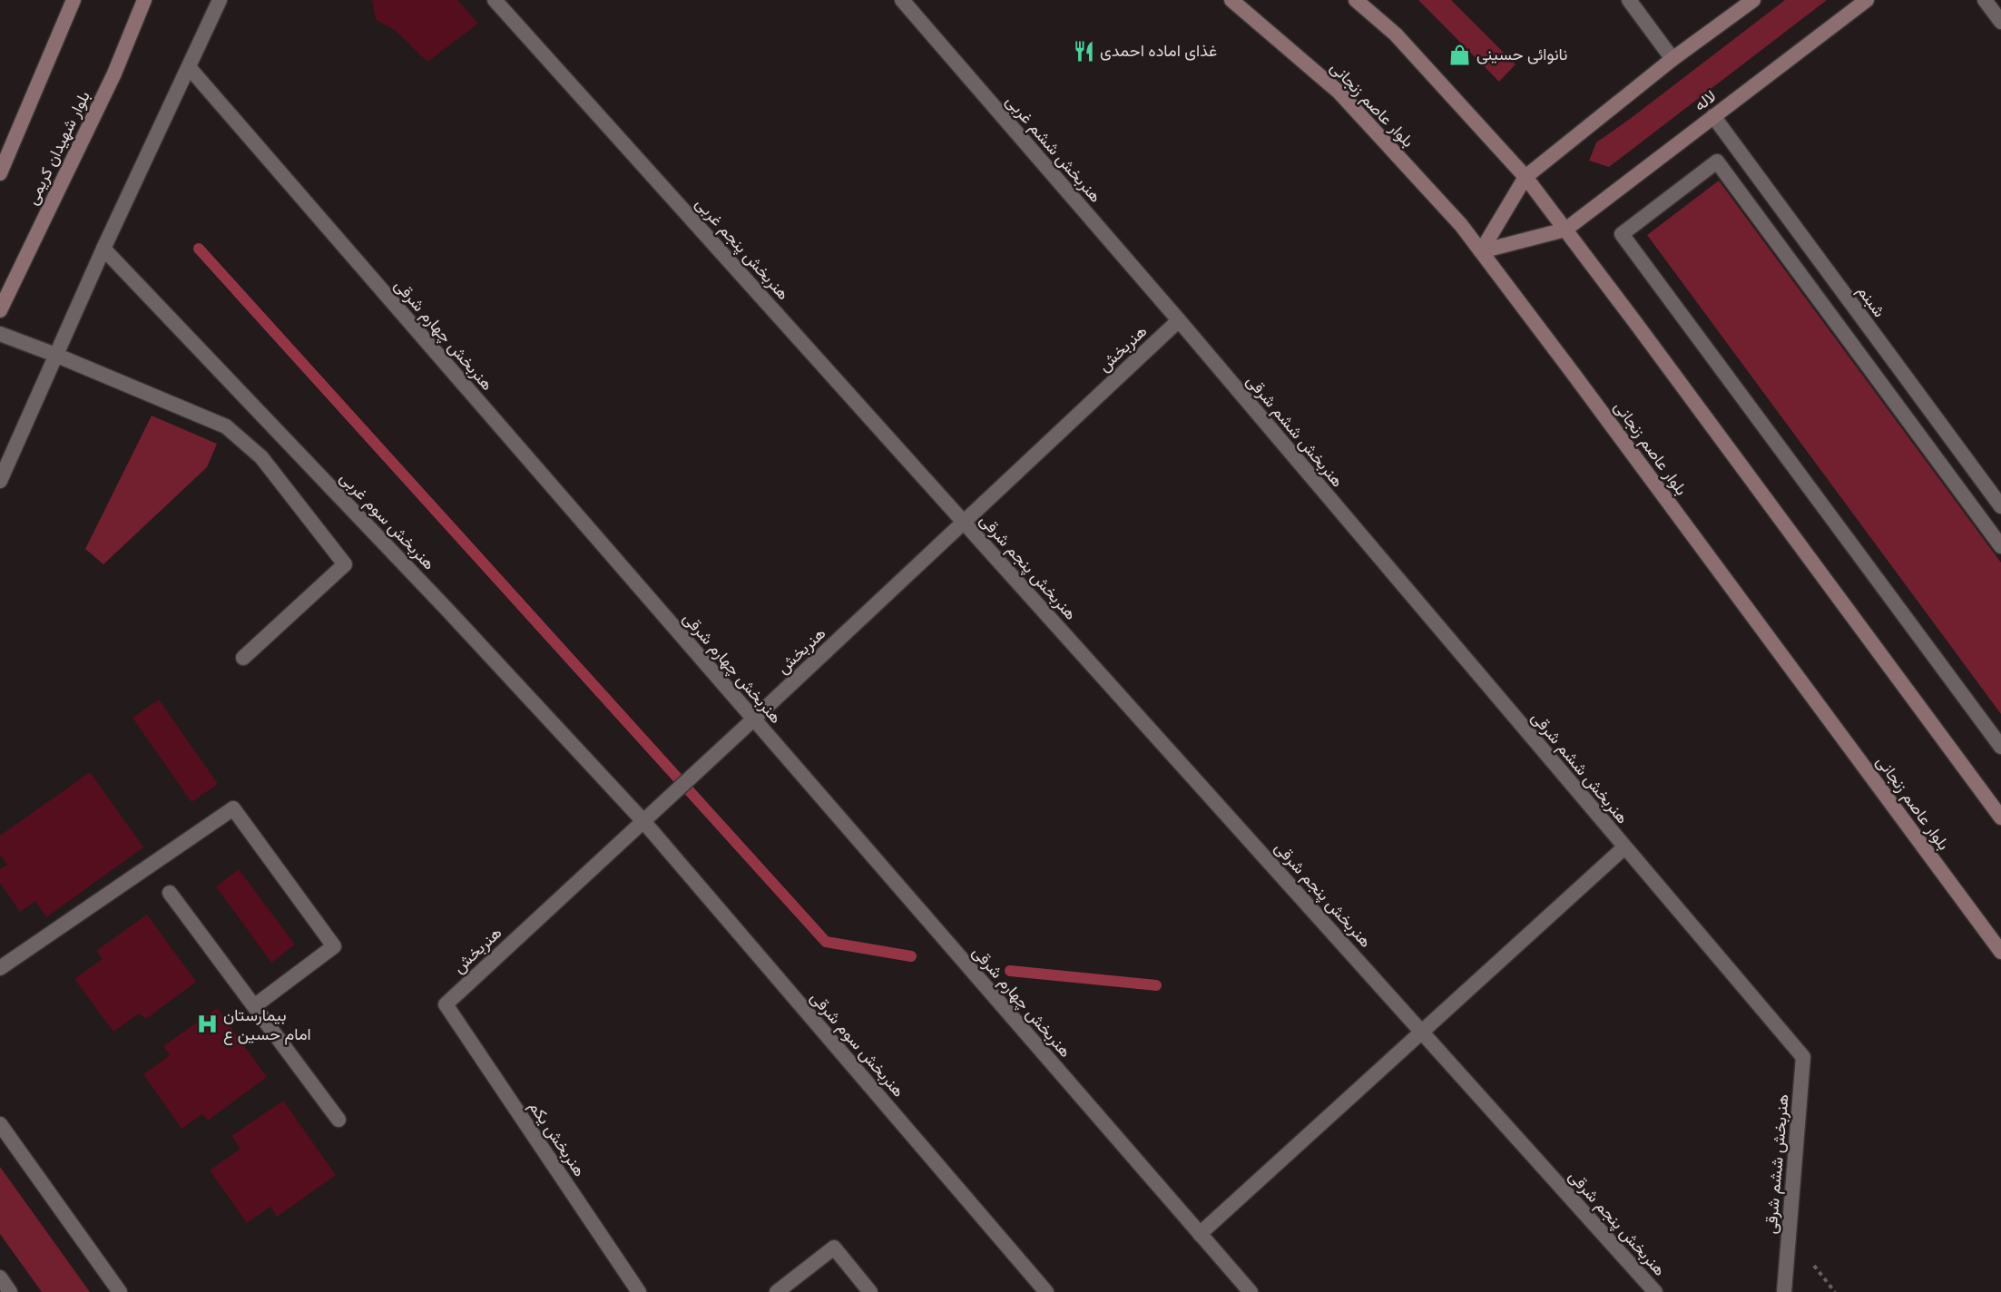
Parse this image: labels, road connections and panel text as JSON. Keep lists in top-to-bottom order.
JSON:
{
  "streets": {
    "main road": ["لاله", "بلوار عاصم زنجانی", "بلوار شهیدان کریمی"],
    "street": [
      "هنربخش ششم غربی",
      "هنربخش پنجم غربی",
      "شبنم",
      "هنربخش چهارم شرقی",
      "هنربخش",
      "هنربخش ششم شرقی",
      "هنربخش سوم غربی",
      "هنربخش پنجم شرقی",
      "هنربخش سوم شرقی",
      "هنربخش یکم"
    ]
  },
  "crossings": [
    ["لاله", "شبنم"],
    ["هنربخش ششم غربی", "هنربخش"],
    ["هنربخش ششم غربی", "هنربخش ششم شرقی"],
    ["هنربخش پنجم غربی", "هنربخش"],
    ["هنربخش پنجم غربی", "هنربخش پنجم شرقی"],
    ["هنربخش چهارم شرقی", "هنربخش"],
    ["هنربخش", "هنربخش ششم شرقی"],
    ["هنربخش", "هنربخش سوم غربی"],
    ["هنربخش", "هنربخش پنجم شرقی"],
    ["هنربخش", "هنربخش سوم شرقی"],
    ["هنربخش", "هنربخش یکم"],
    ["هنربخش سوم غربی", "هنربخش سوم شرقی"]
  ],
  "places": {
    "restaurant": ["غذای اماده احمدی"],
    "shop": ["نانوائی حسینی"],
    "hospital": ["بیمارستان امام حسین ع"]
  }
}
